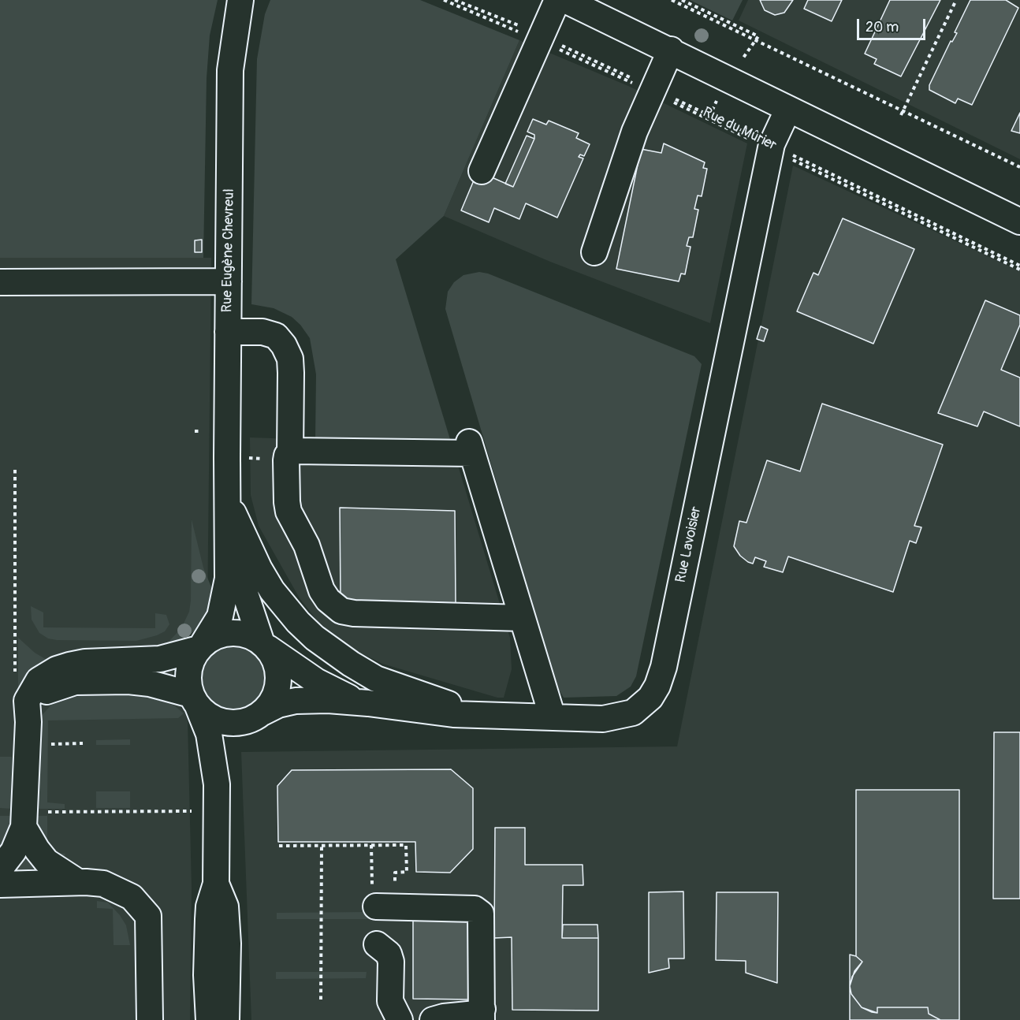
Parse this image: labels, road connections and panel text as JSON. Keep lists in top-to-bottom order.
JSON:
{
  "streets": {
    "street": ["Rue Eugène Chevreul", "Rue Lavoisier"],
    "path": ["Rue du Mûrier"]
  },
  "crossings": [
    ["Rue du Mûrier", "Rue Lavoisier"],
    ["Rue Eugène Chevreul", "Rue Lavoisier"]
  ],
  "scale_bar": "20 m"
}
